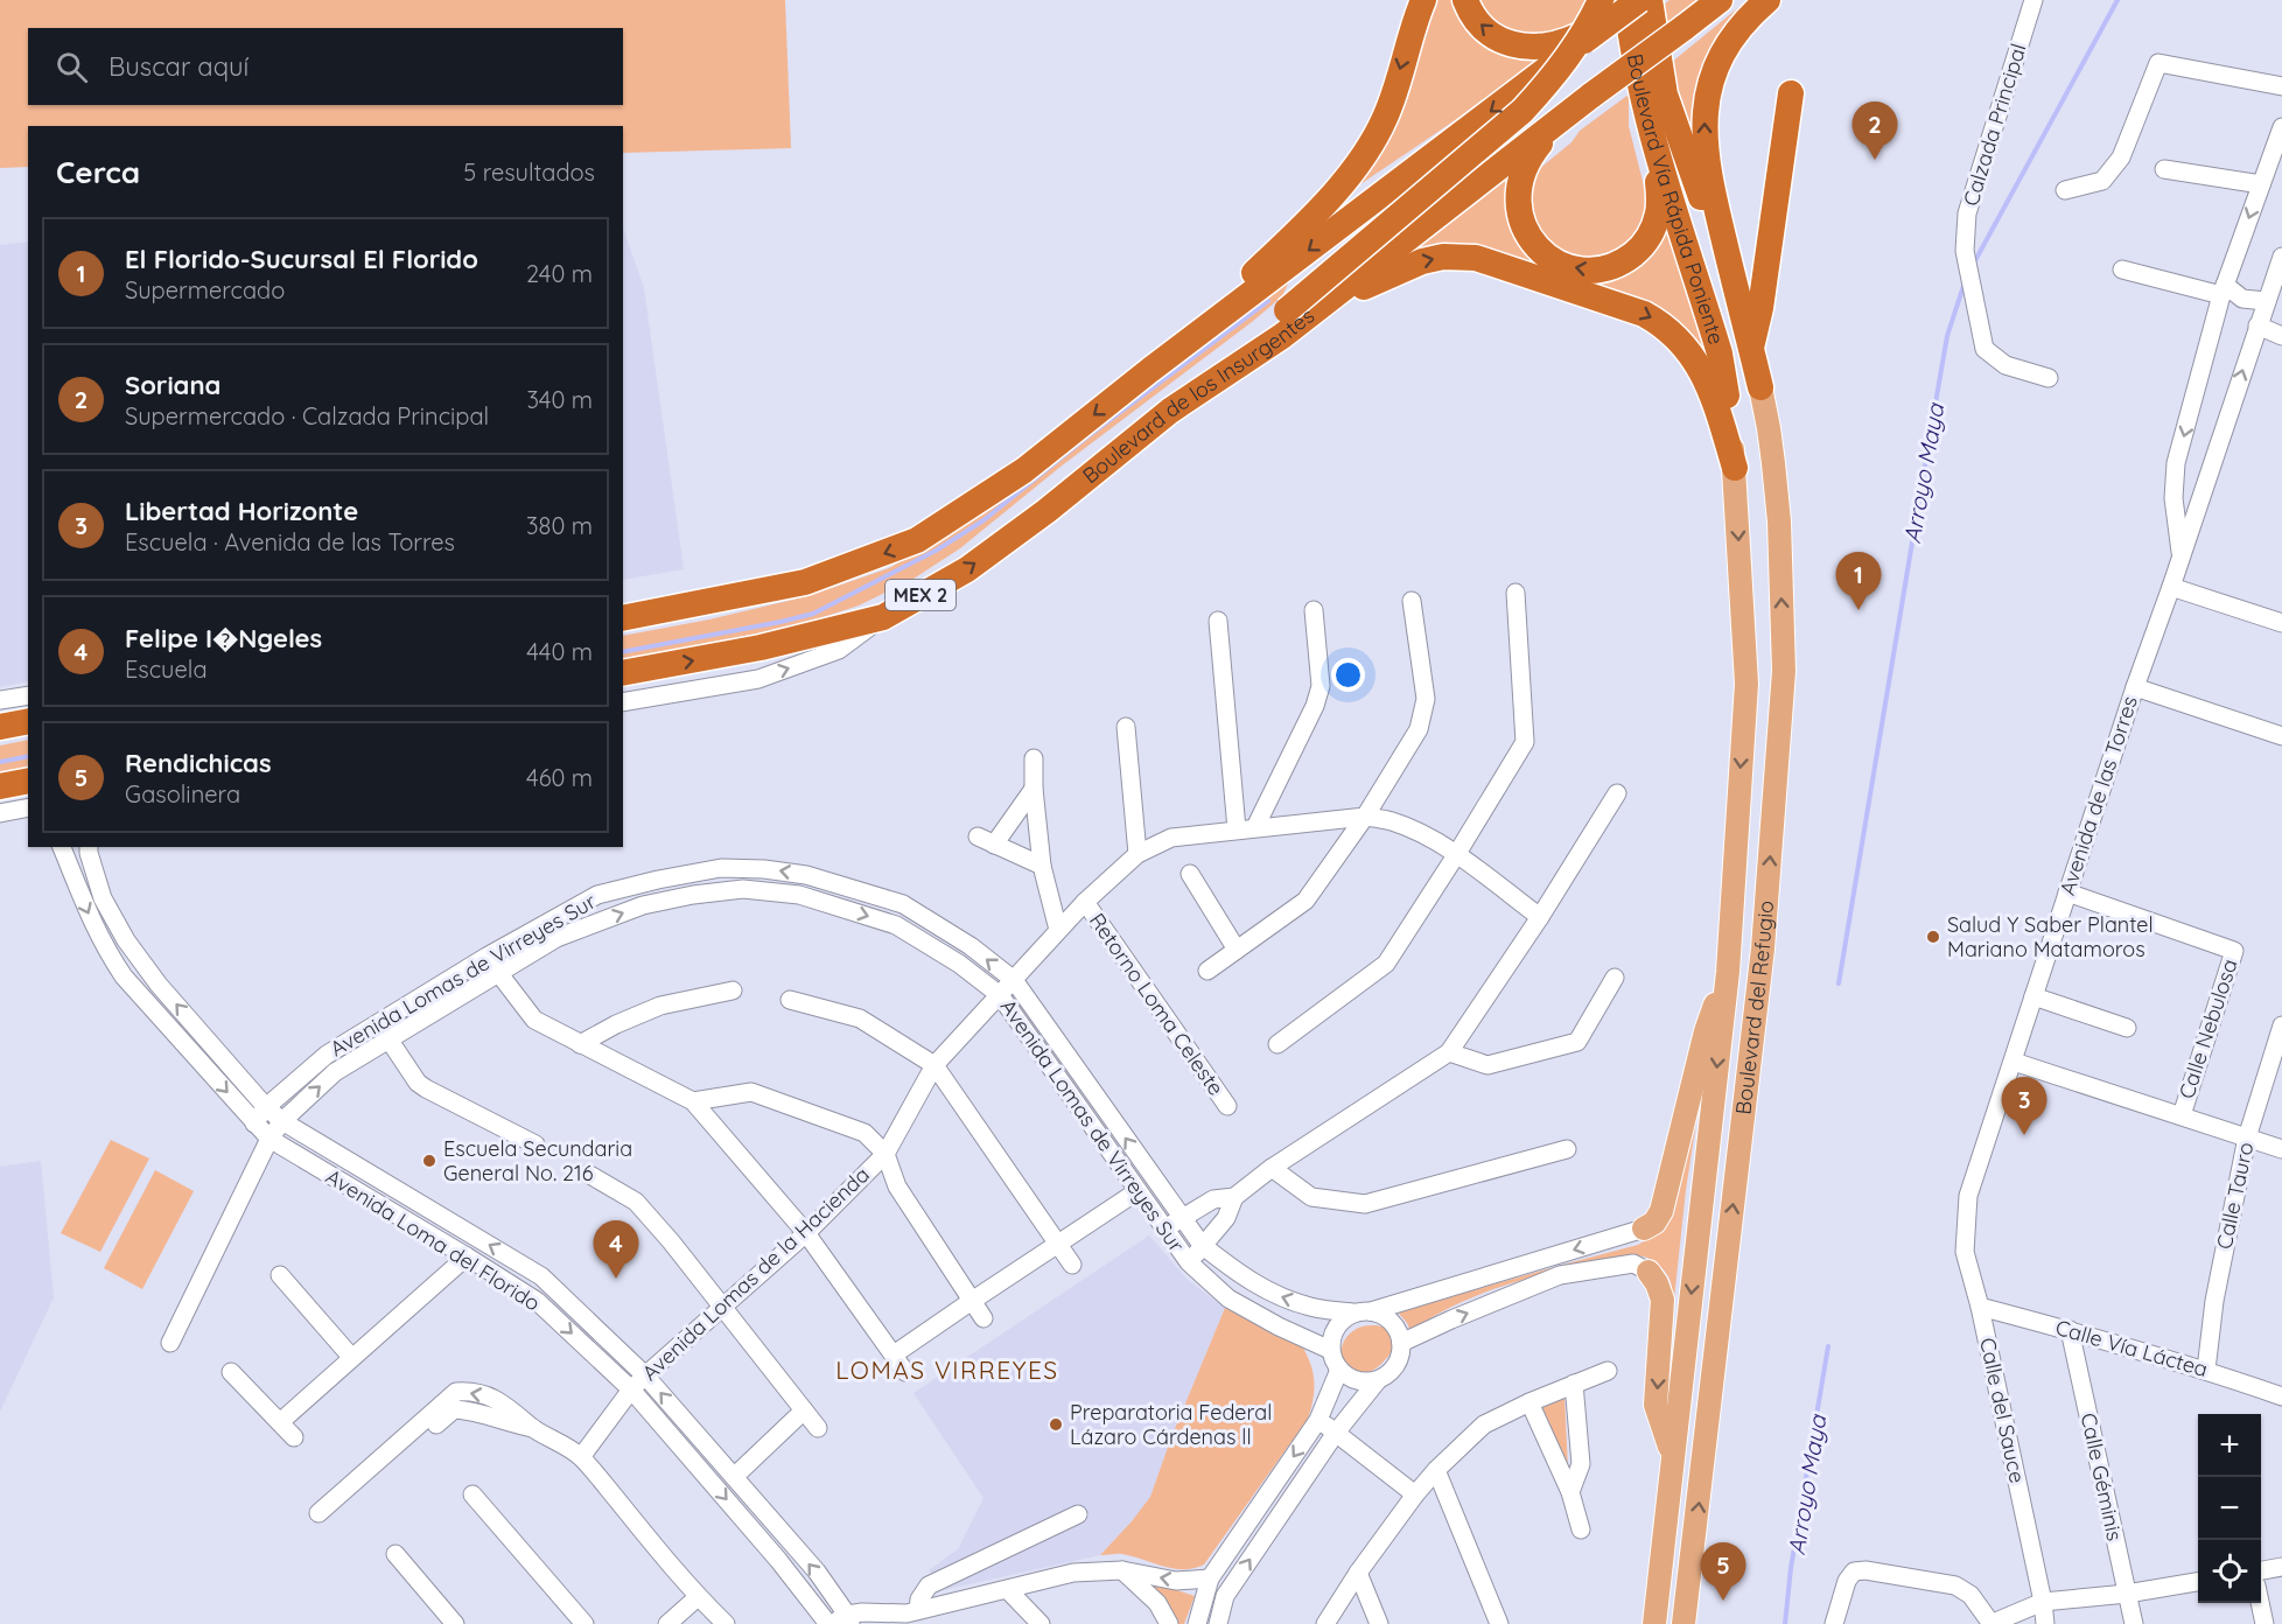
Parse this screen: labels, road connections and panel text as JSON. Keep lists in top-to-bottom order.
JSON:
{
  "streets": {
    "highway": ["Boulevard Vía Rápida Poniente", "Boulevard de los Insurgentes", "MEX 2"],
    "main road": ["Boulevard del Refugio"],
    "street": [
      "Calzada Principal",
      "Avenida de las Torres",
      "Avenida Lomas de Virreyes Sur",
      "Retorno Loma Celeste",
      "Calle Nebulosa",
      "Calle Tauro",
      "Avenida Loma del Florido",
      "Avenida Lomas de la Hacienda",
      "Calle Vía Láctea",
      "Calle del Sauce",
      "Calle Géminis"
    ]
  },
  "crossings": [
    ["Boulevard Vía Rápida Poniente", "Boulevard del Refugio"],
    ["Avenida de las Torres", "Calle Nebulosa"],
    ["Avenida de las Torres", "Calle del Sauce"],
    ["Avenida Lomas de Virreyes Sur", "Avenida Loma del Florido"],
    ["Avenida Lomas de Virreyes Sur", "Avenida Lomas de la Hacienda"],
    ["Retorno Loma Celeste", "Avenida Lomas de la Hacienda"],
    ["Calle Tauro", "Calle Vía Láctea"],
    ["Avenida Loma del Florido", "Avenida Lomas de la Hacienda"],
    ["Calle Vía Láctea", "Calle del Sauce"],
    ["Calle Vía Láctea", "Calle Géminis"]
  ],
  "districts": ["LOMAS VIRREYES"],
  "water": ["Arroyo Maya"],
  "places": ["Salud Y Saber Plantel Mariano Matamoros", "Escuela Secundaria General No. 216", "Preparatoria Federal Lázaro Cárdenas ll"],
  "page": {
    "search": "Buscar aquí",
    "pins": [
      "2",
      "1",
      "3",
      "4",
      "5"
    ],
    "heading": ["Cerca", "5 resultados"],
    "list": [
      {
        "mark": "1",
        "name": "El Florido-Sucursal El Florido",
        "note": "Supermercado",
        "value": "240 m"
      },
      {
        "mark": "2",
        "name": "Soriana",
        "note": "Supermercado · Calzada Principal",
        "value": "340 m"
      },
      {
        "mark": "3",
        "name": "Libertad Horizonte",
        "note": "Escuela · Avenida de las Torres",
        "value": "380 m"
      },
      {
        "mark": "4",
        "name": "Felipe I�Ngeles",
        "note": "Escuela",
        "value": "440 m"
      },
      {
        "mark": "5",
        "name": "Rendichicas",
        "note": "Gasolinera",
        "value": "460 m"
      }
    ],
    "map_buttons": ["+", "−"]
  }
}
